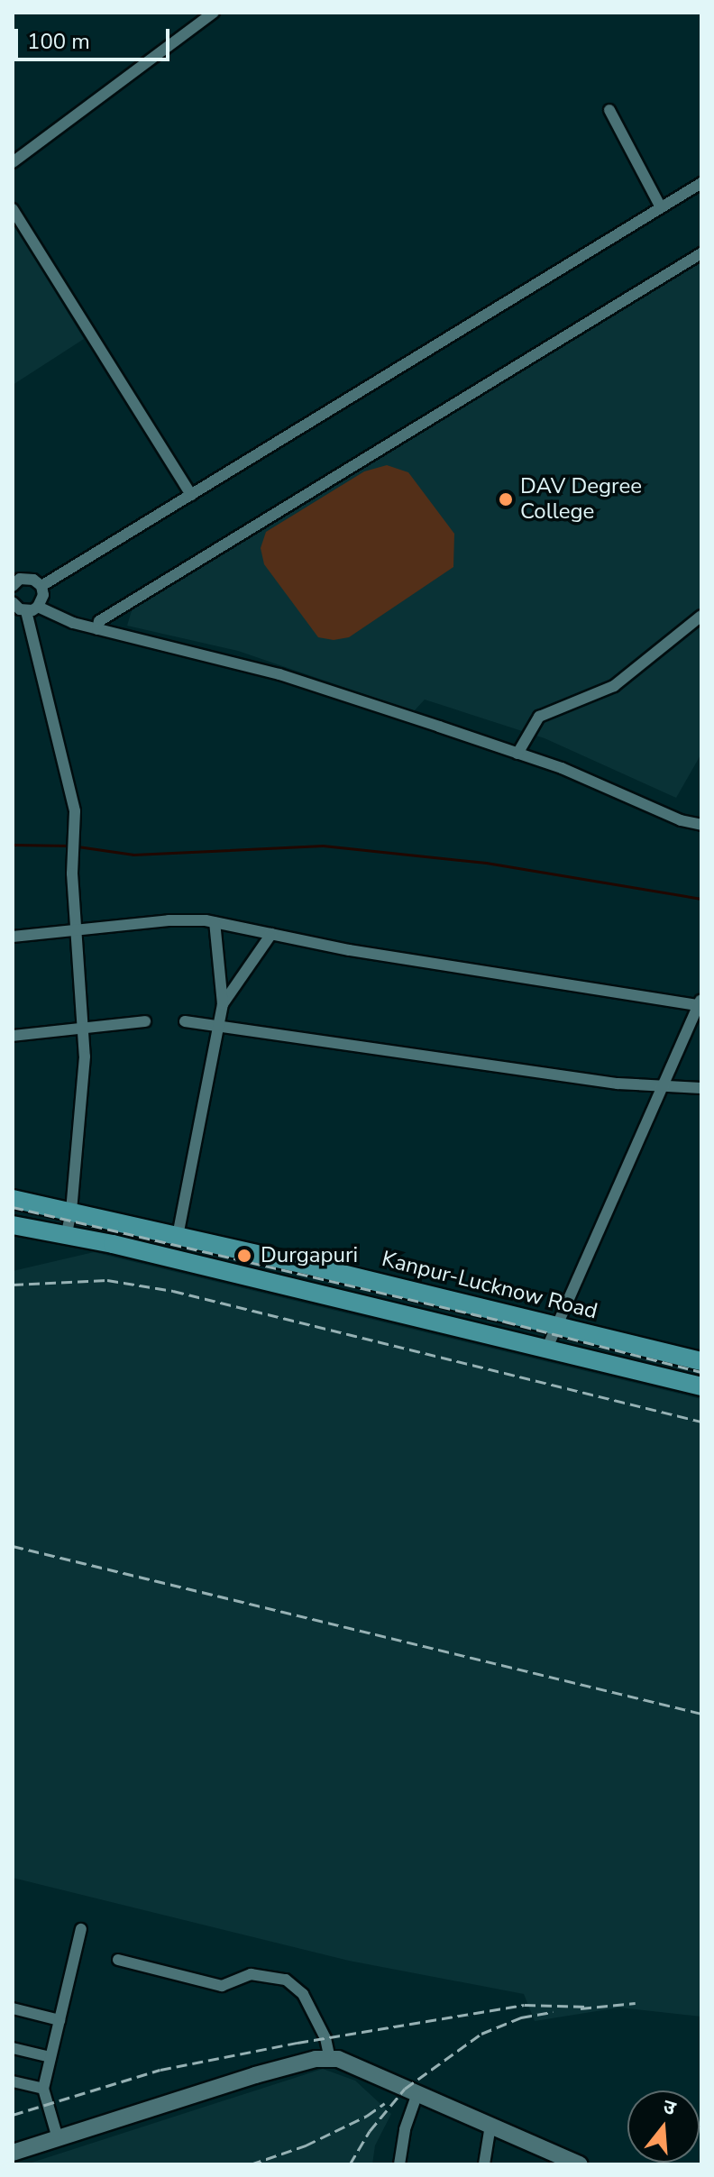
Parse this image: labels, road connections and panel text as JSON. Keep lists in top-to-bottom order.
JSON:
{
  "streets": {
    "main road": ["Kanpur-Lucknow Road"]
  },
  "places": ["DAV Degree College", "Durgapuri"],
  "scale_bar": "100 m",
  "north": "top"
}
